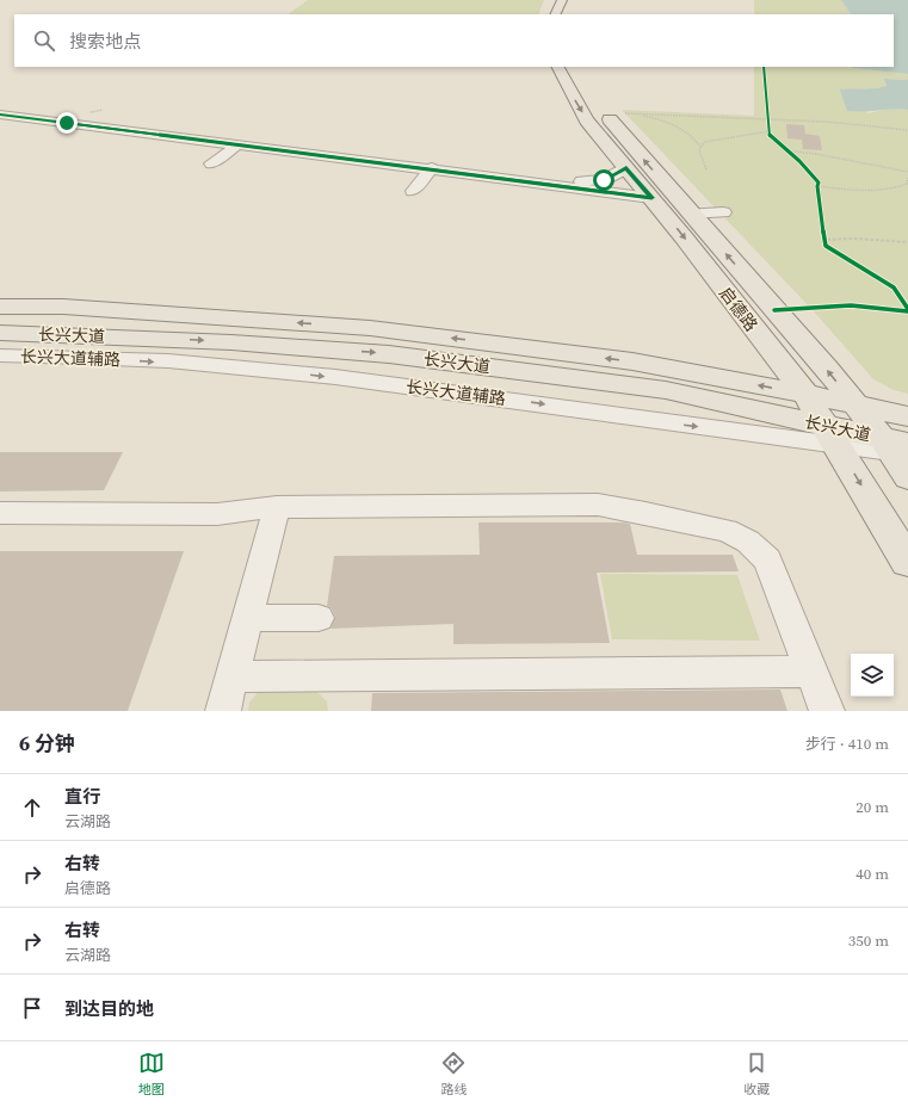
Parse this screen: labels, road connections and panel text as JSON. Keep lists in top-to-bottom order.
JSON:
{
  "streets": {
    "main road": ["启德路", "长兴大道"],
    "street": ["长兴大道辅路"]
  },
  "crossings": [
    ["启德路", "长兴大道"],
    ["启德路", "长兴大道辅路"],
    ["长兴大道", "长兴大道辅路"]
  ],
  "page": {
    "search": "搜索地点",
    "heading": ["6 分钟", "步行 · 410 m"],
    "list": [
      ["直行", "云湖路", "20 m"],
      ["右转", "启德路", "40 m"],
      ["右转", "云湖路", "350 m"],
      "到达目的地"
    ],
    "nav": ["地图", "路线", "收藏"]
  }
}
